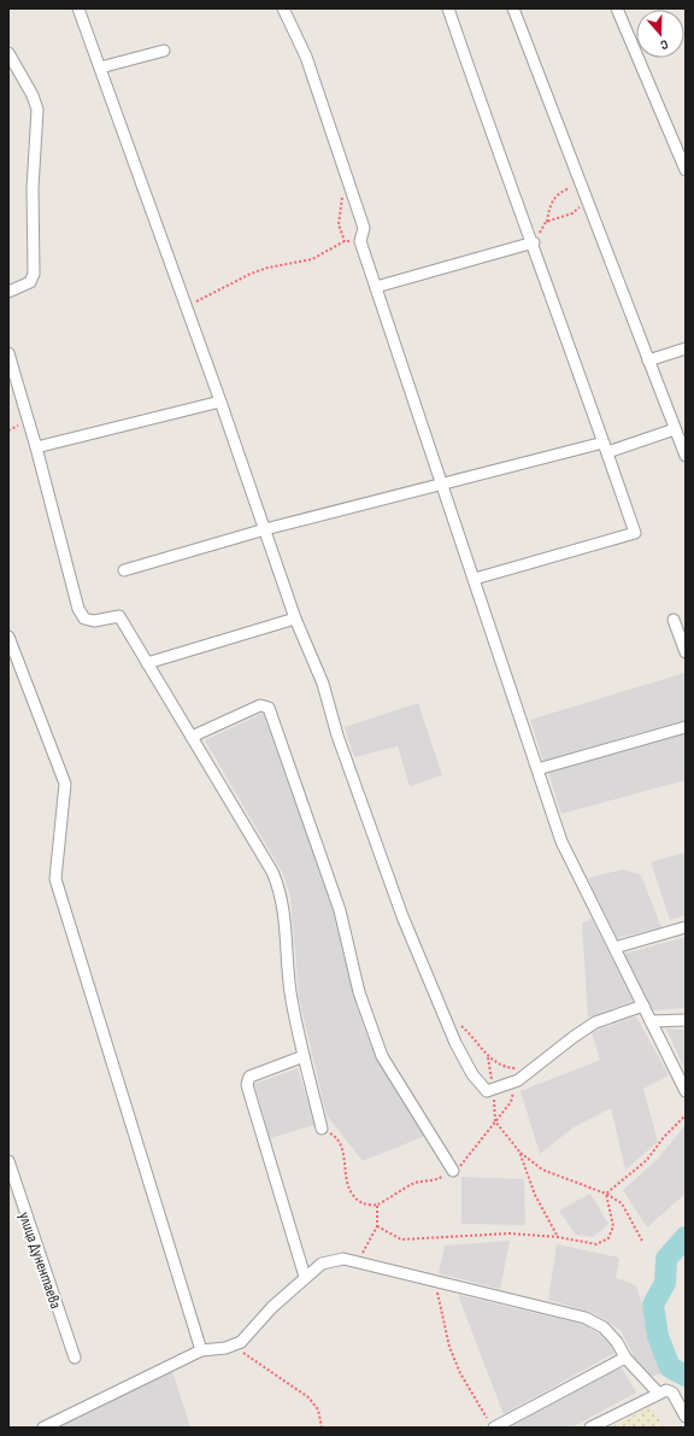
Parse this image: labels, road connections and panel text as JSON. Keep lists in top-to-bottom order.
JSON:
{
  "streets": {
    "street": ["улица Дунентаева"]
  },
  "north": "bottom"
}
